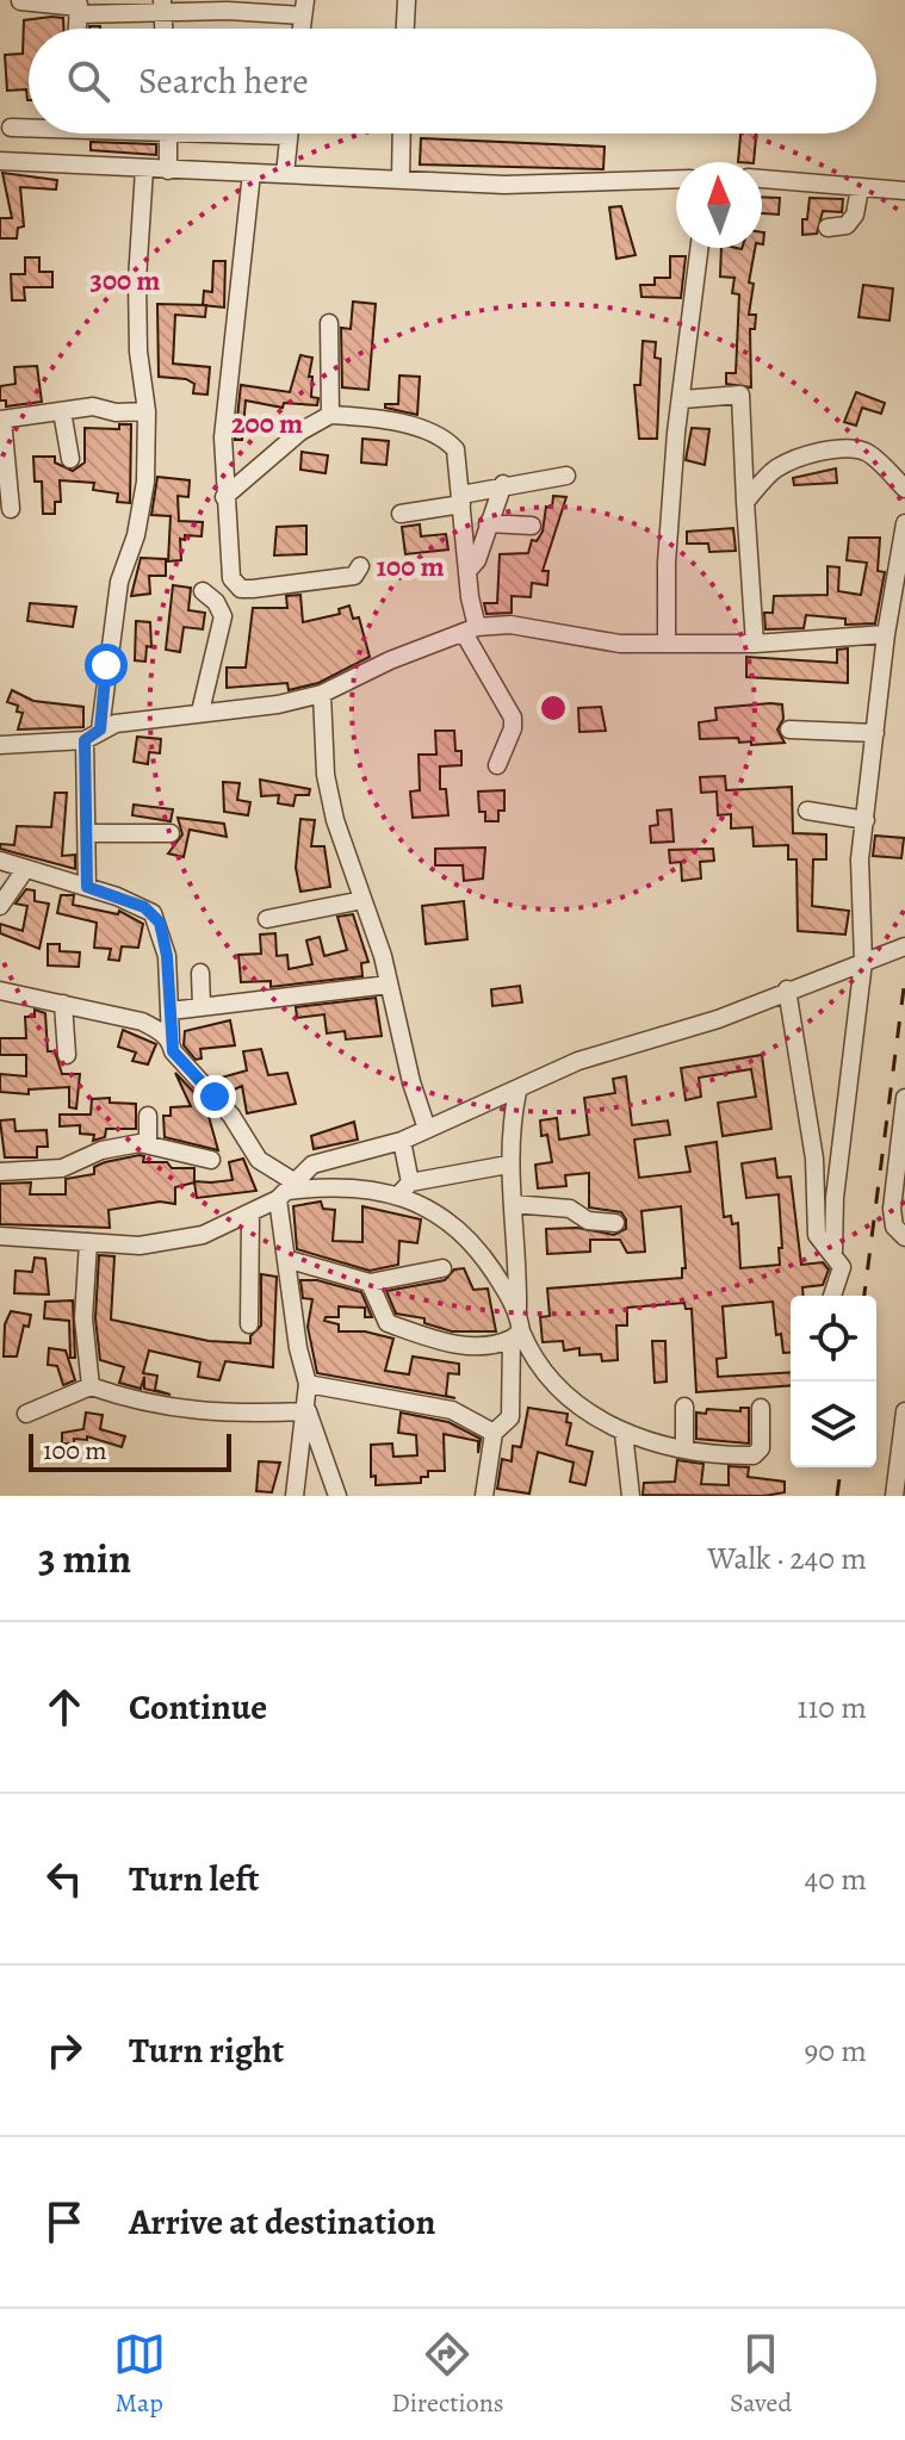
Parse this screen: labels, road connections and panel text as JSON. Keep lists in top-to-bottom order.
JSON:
{
  "scale_bar": "100 m",
  "north": "top",
  "page": {
    "search": "Search here",
    "scale": "100 m",
    "heading": ["3 min", "Walk · 240 m"],
    "list": [
      ["Continue", "110 m"],
      ["Turn left", "40 m"],
      ["Turn right", "90 m"],
      "Arrive at destination"
    ],
    "nav": ["Map", "Directions", "Saved"]
  },
  "rings": ["300 m", "200 m", "100 m"]
}
